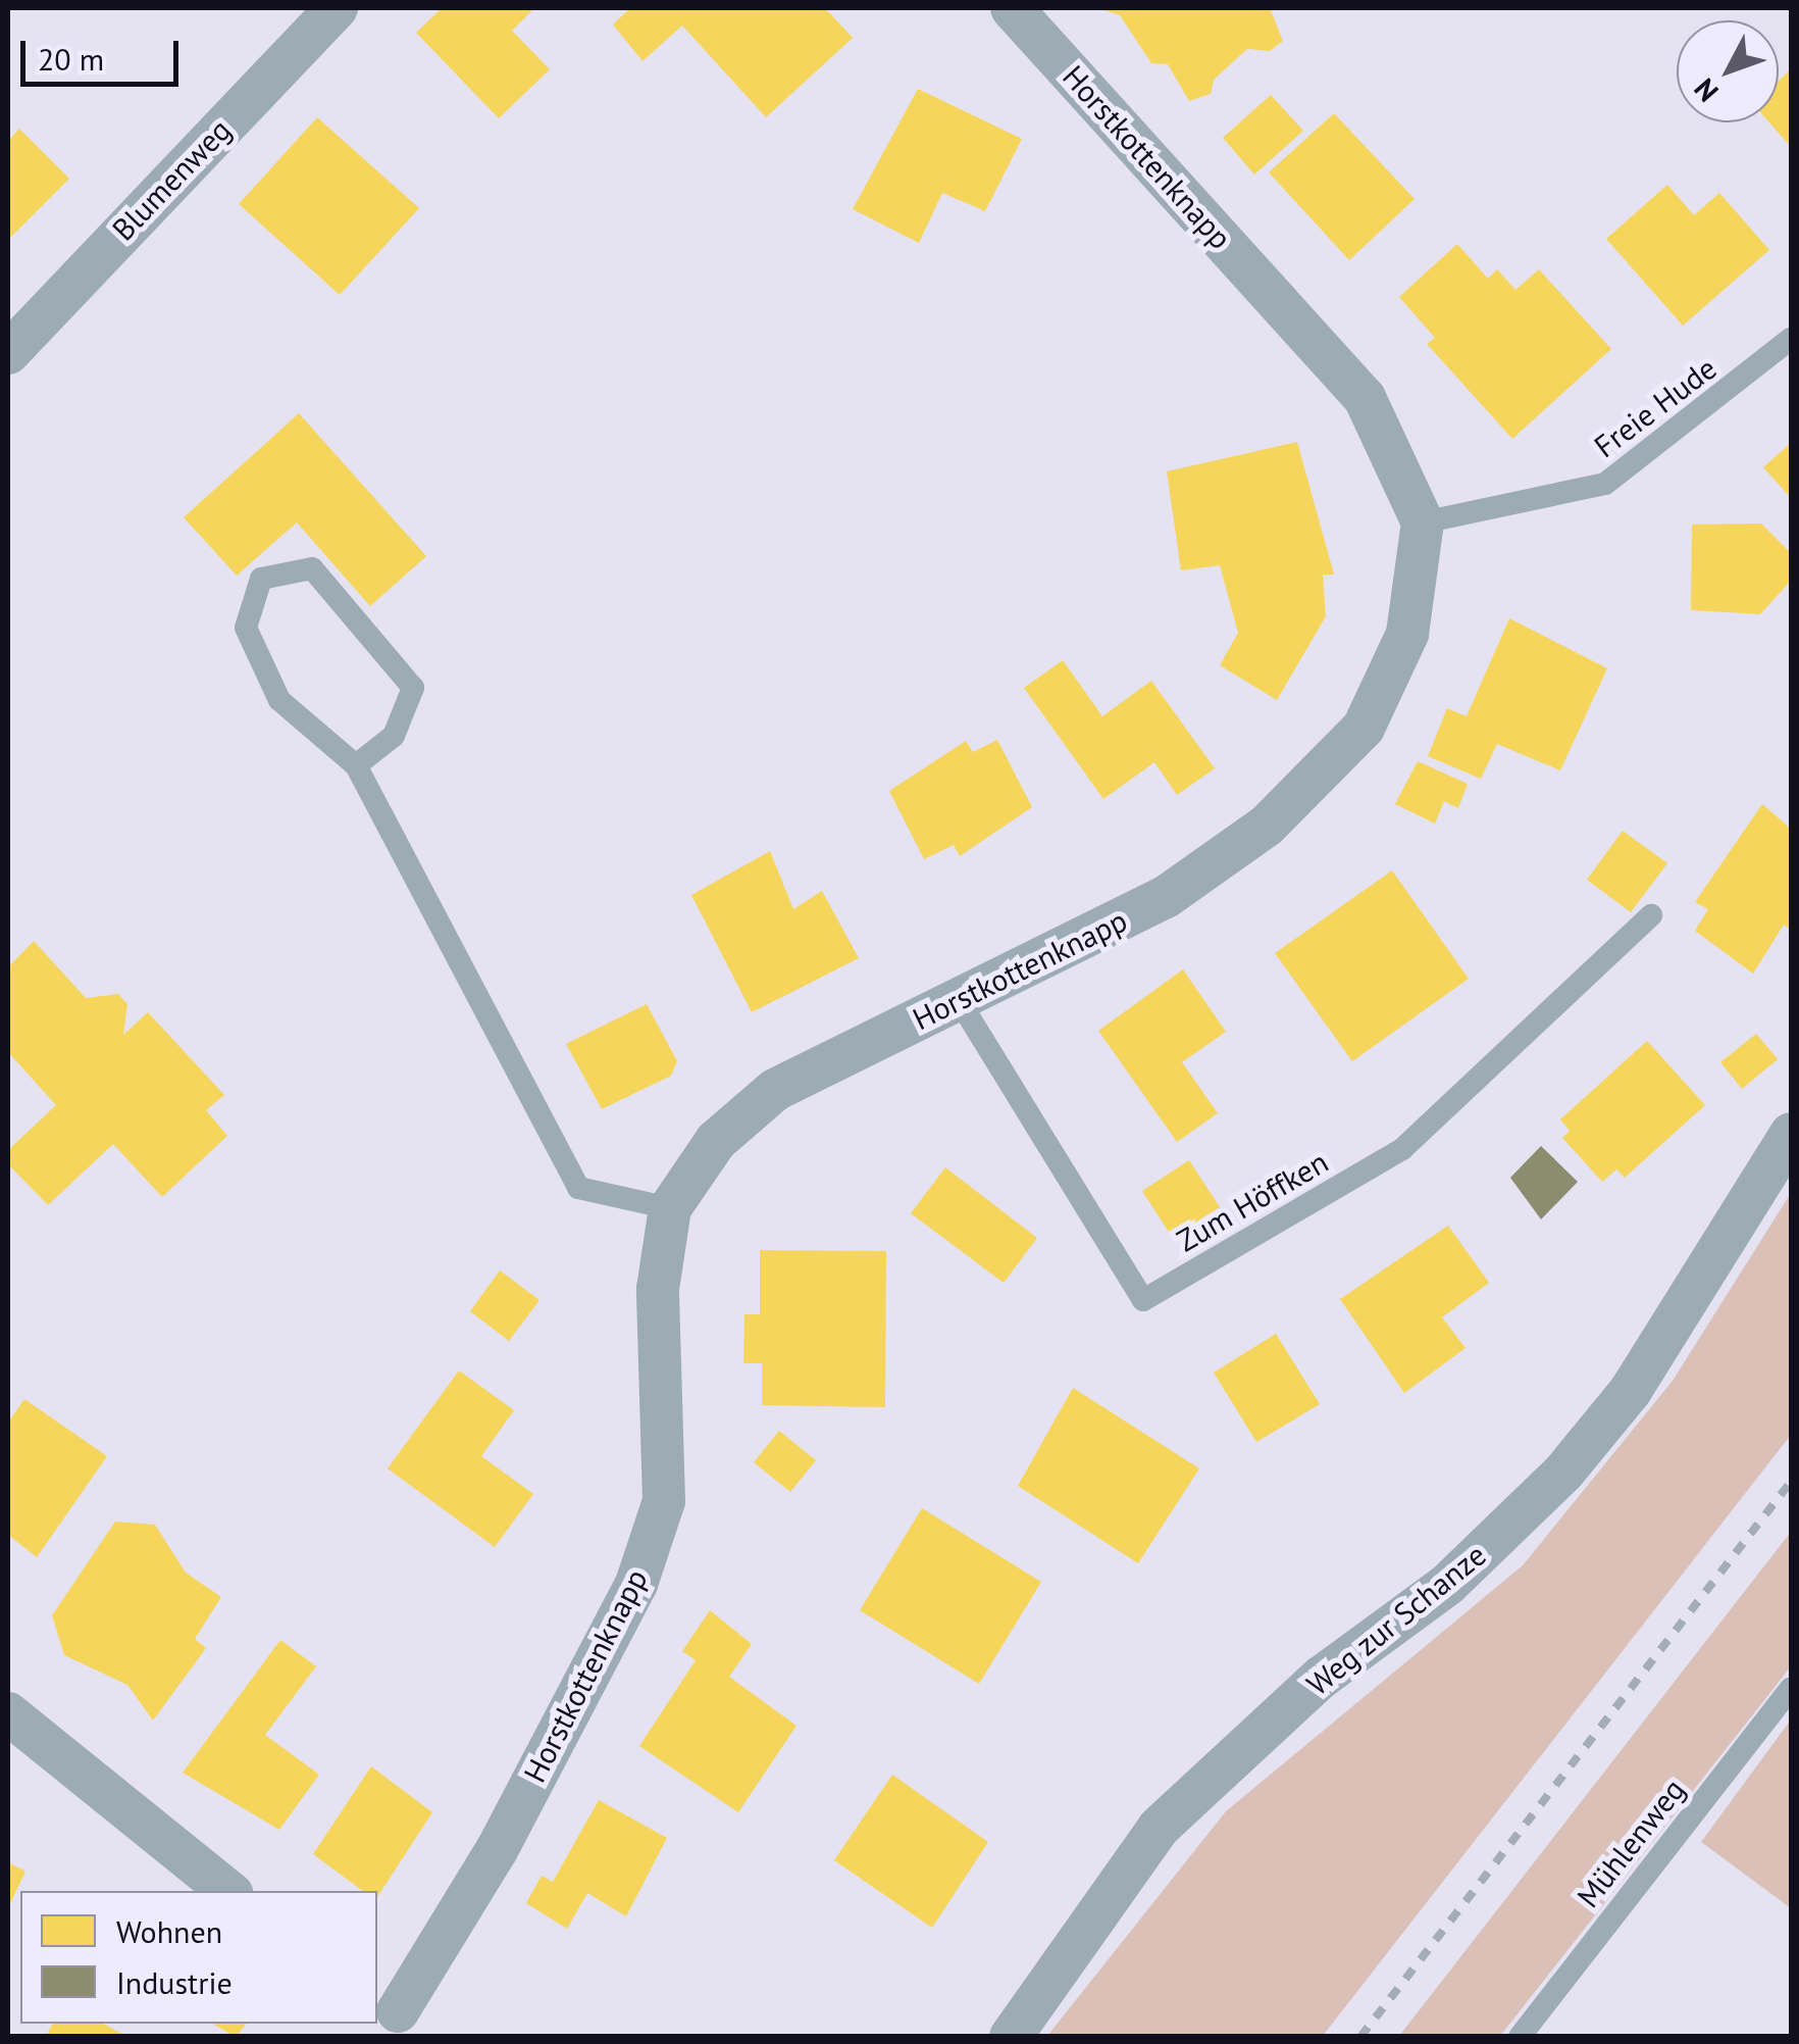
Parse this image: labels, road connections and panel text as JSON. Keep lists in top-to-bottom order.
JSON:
{
  "streets": {
    "street": ["Horstkottenknapp", "Blumenweg", "Weg zur Schanze"],
    "lane": ["Freie Hude", "Zum Höffken", "Mühlenweg"]
  },
  "crossings": [
    ["Horstkottenknapp", "Freie Hude"],
    ["Horstkottenknapp", "Zum Höffken"]
  ],
  "legend": ["Wohnen", "Industrie"],
  "scale_bar": "20 m",
  "north": "bottom left"
}
